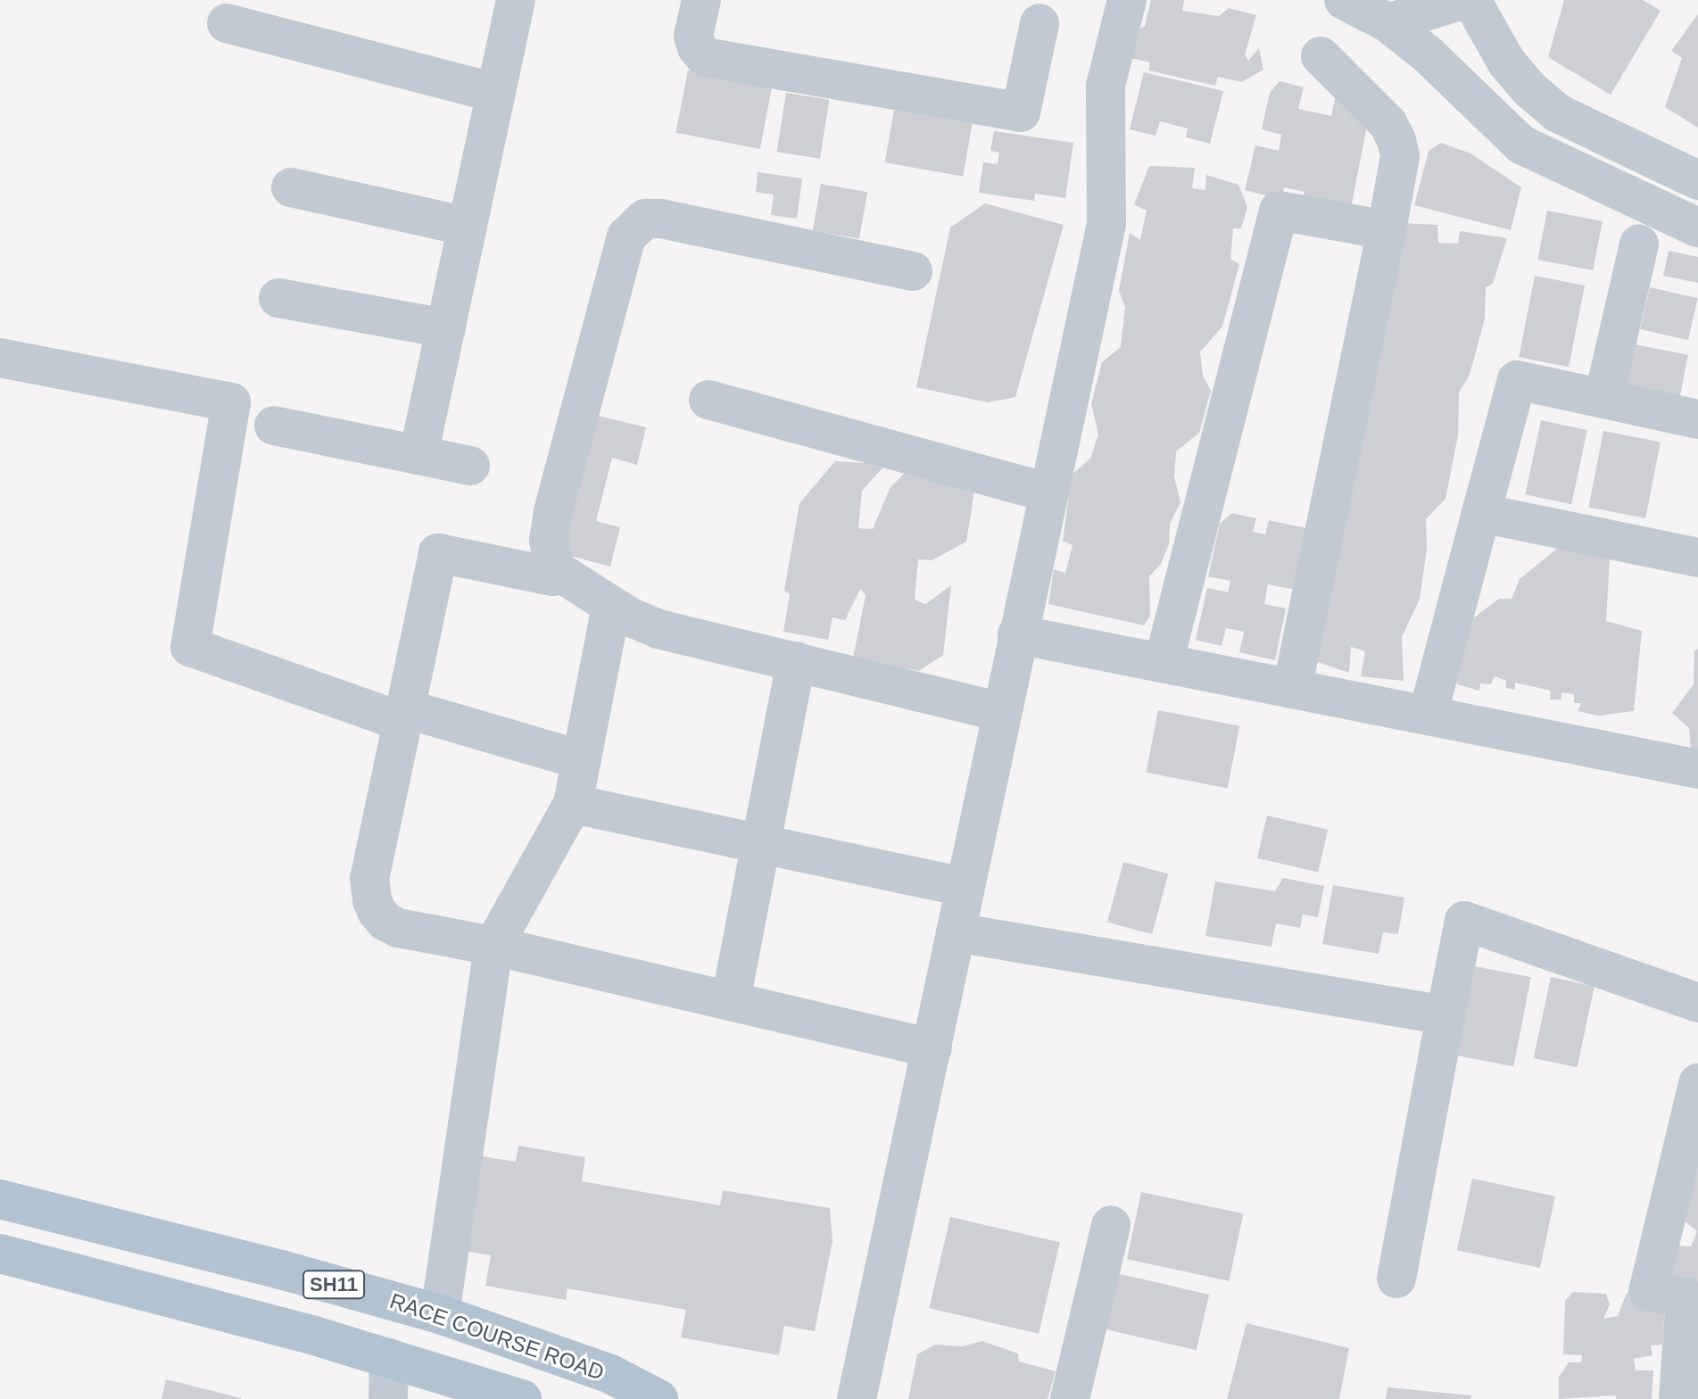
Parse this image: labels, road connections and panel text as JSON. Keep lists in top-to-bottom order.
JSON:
{
  "streets": {
    "main road": ["SH11", "RACE COURSE ROAD"]
  }
}
